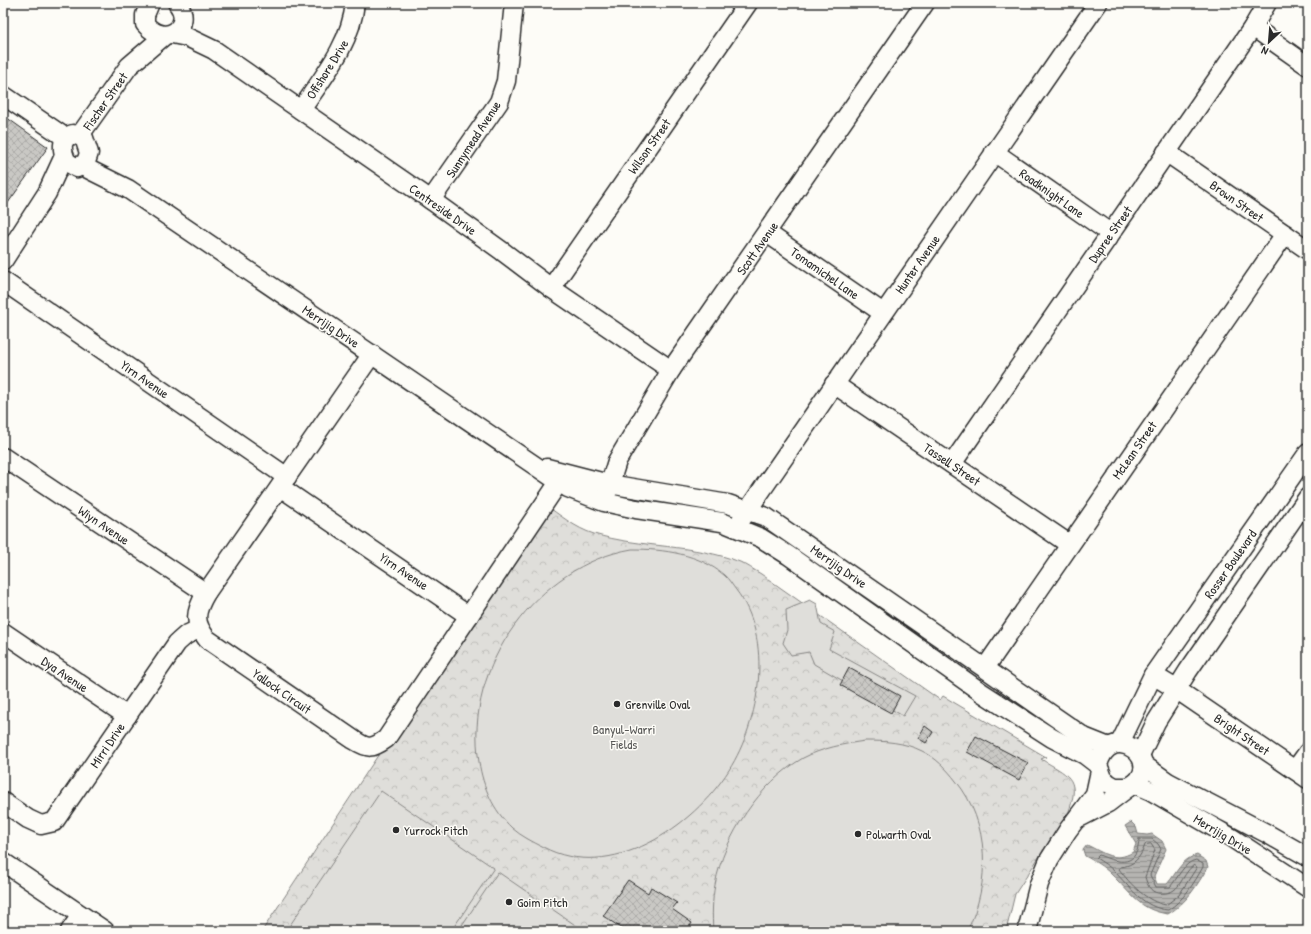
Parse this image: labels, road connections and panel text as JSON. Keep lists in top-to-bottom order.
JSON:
{
  "streets": {
    "street": [
      "Offshore Drive",
      "Fischer Street",
      "Sunnymead Avenue",
      "Wilson Street",
      "Roadknight Lane",
      "Brown Street",
      "Centreside Drive",
      "Dupree Street",
      "Scott Avenue",
      "Hunter Avenue",
      "Tomamichel Lane",
      "Merrijig Drive",
      "Yirn Avenue",
      "McLean Street",
      "Tassell Street",
      "Wiyn Avenue",
      "Rosser Boulevard",
      "Dya Avenue",
      "Yallock Circuit",
      "Bright Street",
      "Mirri Drive"
    ]
  },
  "crossings": [
    ["Offshore Drive", "Centreside Drive"],
    ["Fischer Street", "Centreside Drive"],
    ["Fischer Street", "Merrijig Drive"],
    ["Sunnymead Avenue", "Centreside Drive"],
    ["Wilson Street", "Centreside Drive"],
    ["Roadknight Lane", "Dupree Street"],
    ["Roadknight Lane", "Hunter Avenue"],
    ["Brown Street", "Dupree Street"],
    ["Brown Street", "McLean Street"],
    ["Centreside Drive", "Scott Avenue"],
    ["Dupree Street", "Tassell Street"],
    ["Scott Avenue", "Tomamichel Lane"],
    ["Scott Avenue", "Merrijig Drive"],
    ["Hunter Avenue", "Tomamichel Lane"],
    ["Hunter Avenue", "Merrijig Drive"],
    ["Hunter Avenue", "Tassell Street"],
    ["Merrijig Drive", "McLean Street"],
    ["Merrijig Drive", "Rosser Boulevard"],
    ["Merrijig Drive", "Yallock Circuit"],
    ["Yirn Avenue", "Yallock Circuit"],
    ["McLean Street", "Tassell Street"],
    ["Rosser Boulevard", "Bright Street"],
    ["Dya Avenue", "Mirri Drive"],
    ["Yallock Circuit", "Mirri Drive"]
  ],
  "parks": ["Banyul-Warri Fields"],
  "places": [
    "Grenville Oval",
    "Yurrock Pitch",
    "Polwarth Oval",
    "Goim Pitch"
  ],
  "north": "bottom left"
}
